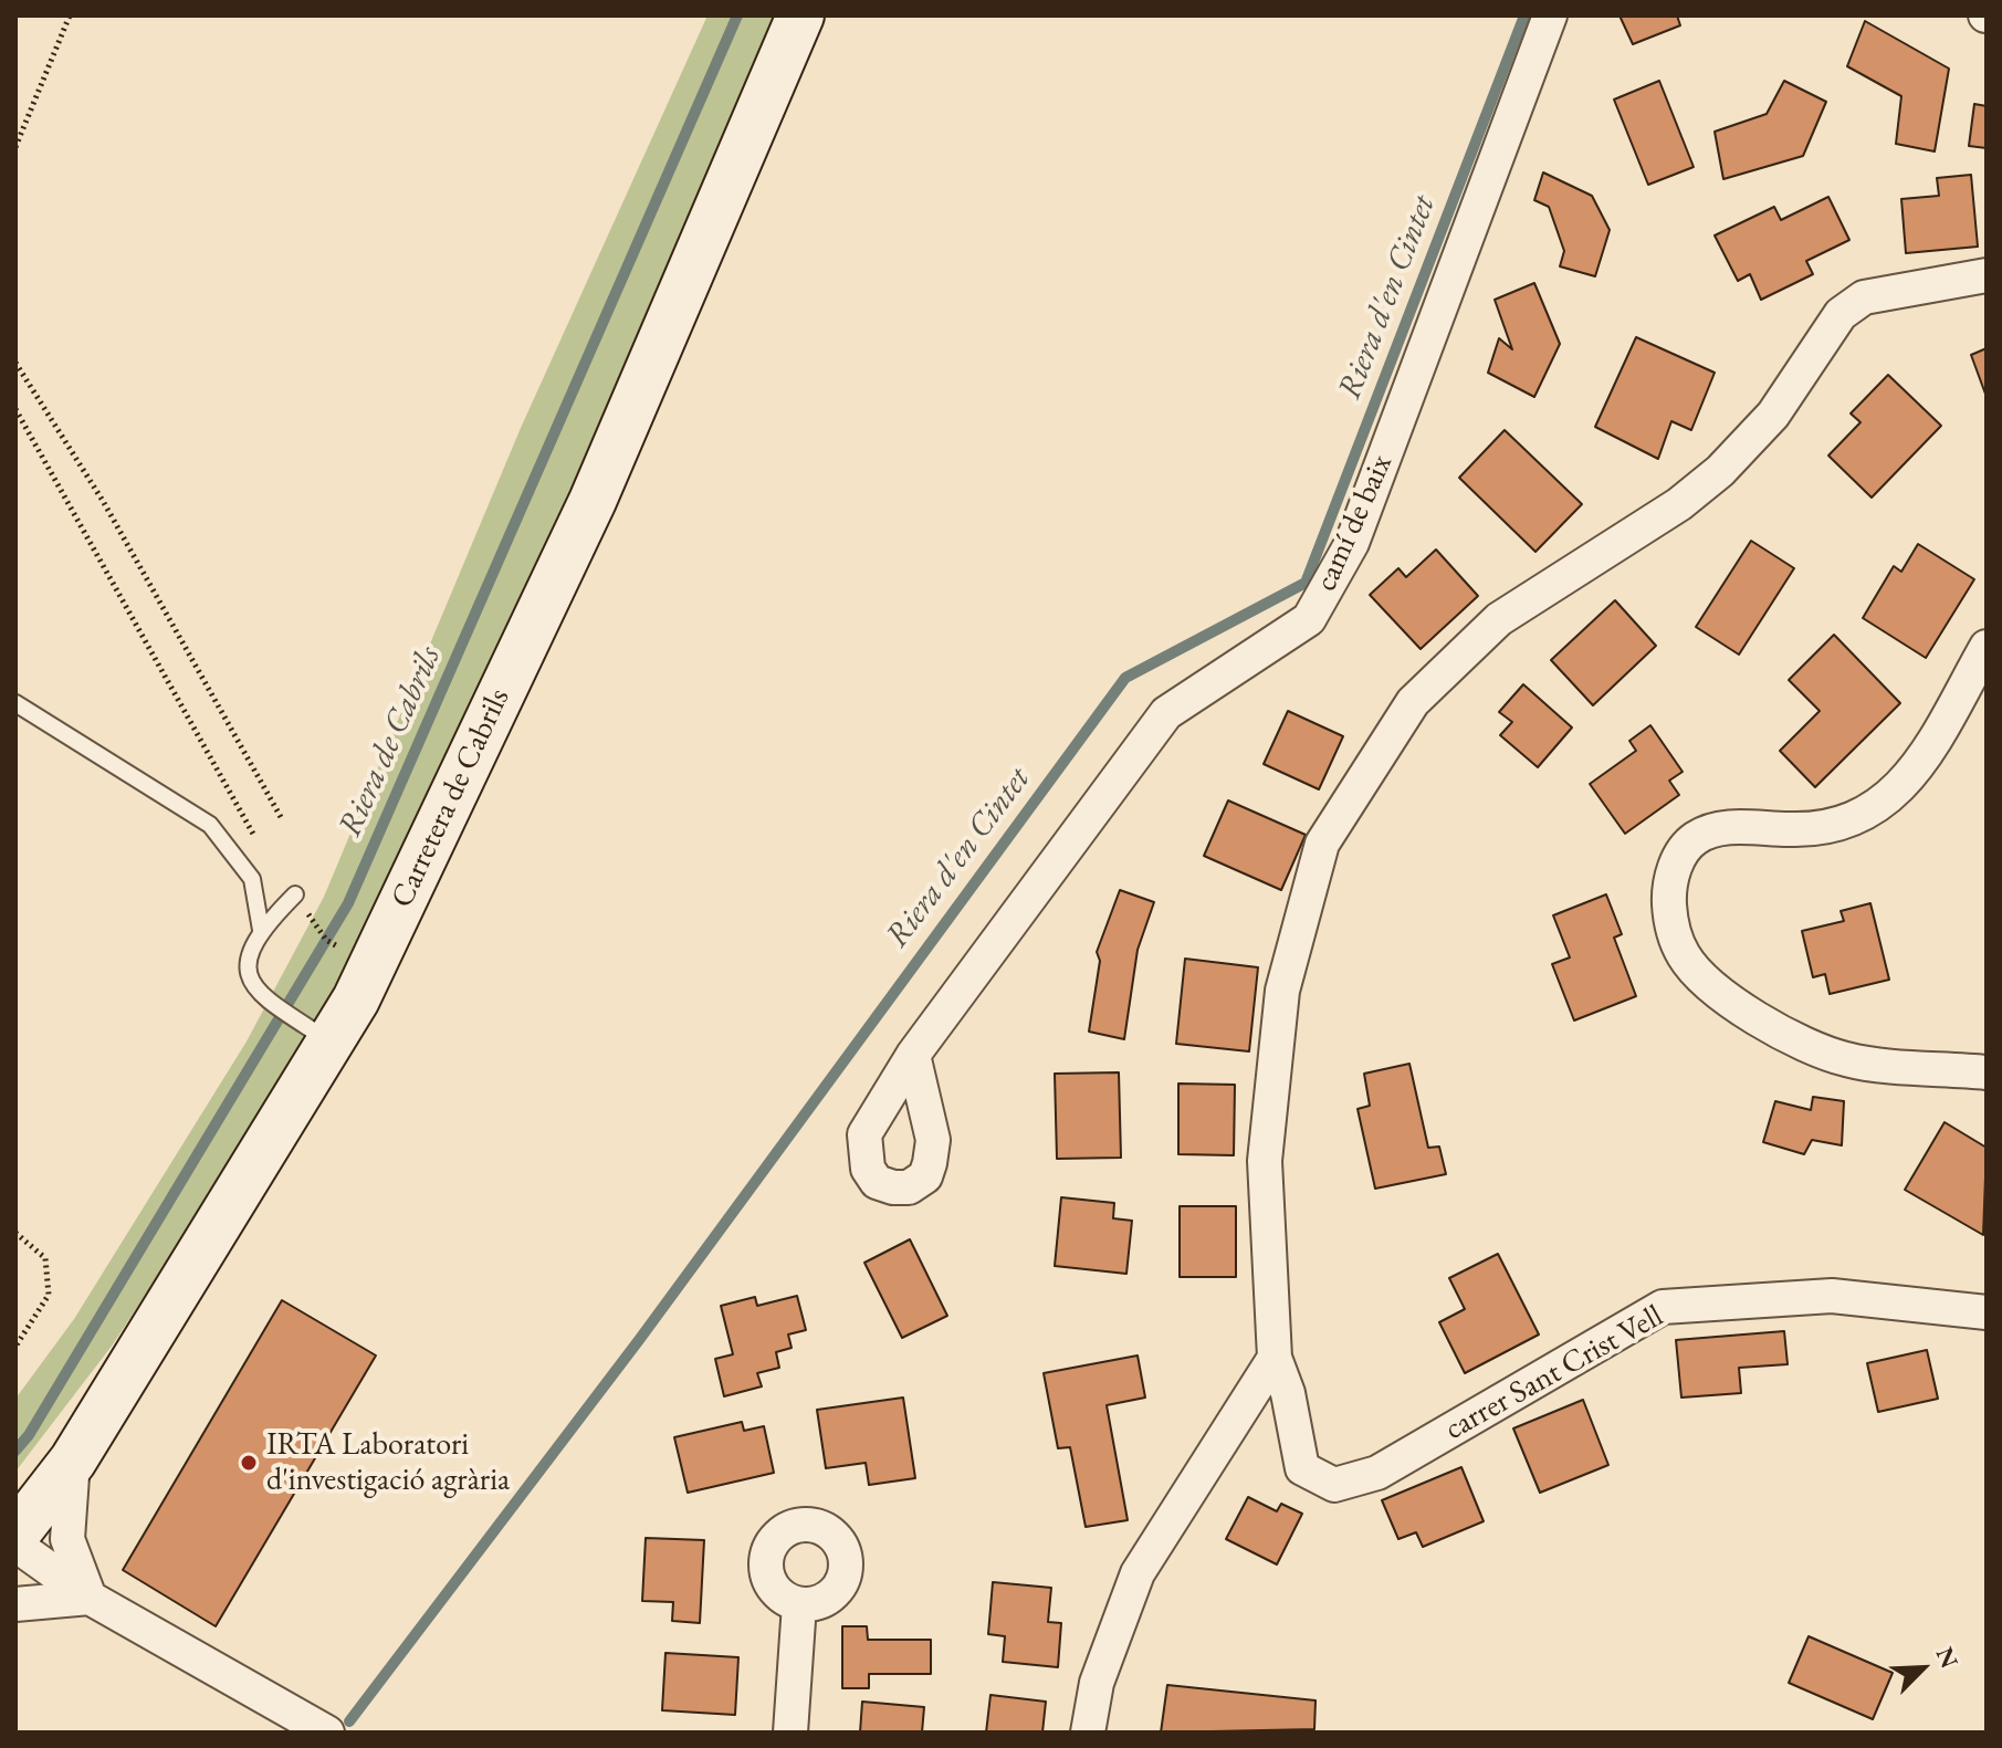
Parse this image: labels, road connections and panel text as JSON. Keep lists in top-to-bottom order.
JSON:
{
  "streets": {
    "street": ["camí de baix", "Carretera de Cabrils", "carrer Sant Crist Vell"]
  },
  "water": ["Riera d'en Cintet", "Riera de Cabrils"],
  "places": ["IRTA Laboratori d'investigació agrària"],
  "north": "top right"
}
